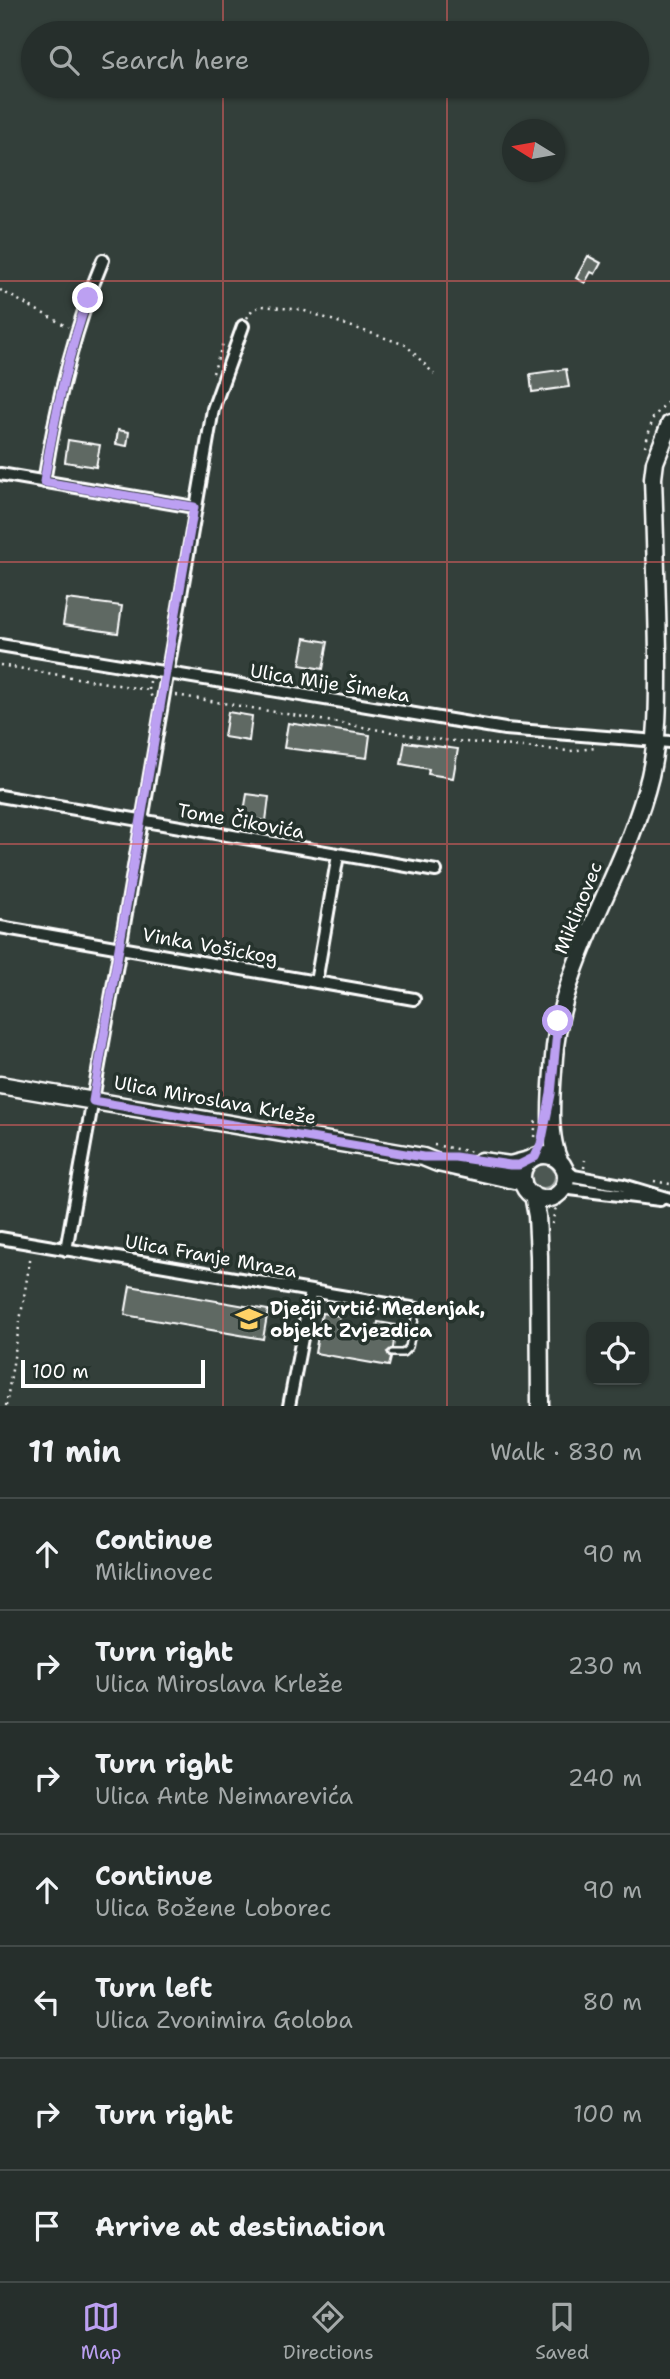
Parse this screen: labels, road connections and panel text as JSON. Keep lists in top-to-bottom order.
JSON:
{
  "streets": {
    "main road": ["Miklinovec", "Ulica Miroslava Krleže"],
    "street": [
      "Ulica Mije Šimeka",
      "Tome Čikovića",
      "Vinka Vošickog",
      "Ulica Franje Mraza"
    ]
  },
  "crossings": [
    ["Ulica Mije Šimeka", "Miklinovec"],
    ["Miklinovec", "Ulica Miroslava Krleže"]
  ],
  "places": {
    "school or university": ["Dječji vrtić Medenjak, objekt Zvjezdica"]
  },
  "scale_bar": "100 m",
  "north": "left",
  "page": {
    "search": "Search here",
    "scale": "100 m",
    "heading": ["11 min", "Walk · 830 m"],
    "list": [
      ["Continue", "Miklinovec", "90 m"],
      ["Turn right", "Ulica Miroslava Krleže", "230 m"],
      ["Turn right", "Ulica Ante Neimarevića", "240 m"],
      ["Continue", "Ulica Božene Loborec", "90 m"],
      ["Turn left", "Ulica Zvonimira Goloba", "80 m"],
      ["Turn right", "100 m"],
      "Arrive at destination"
    ],
    "nav": ["Map", "Directions", "Saved"]
  }
}
